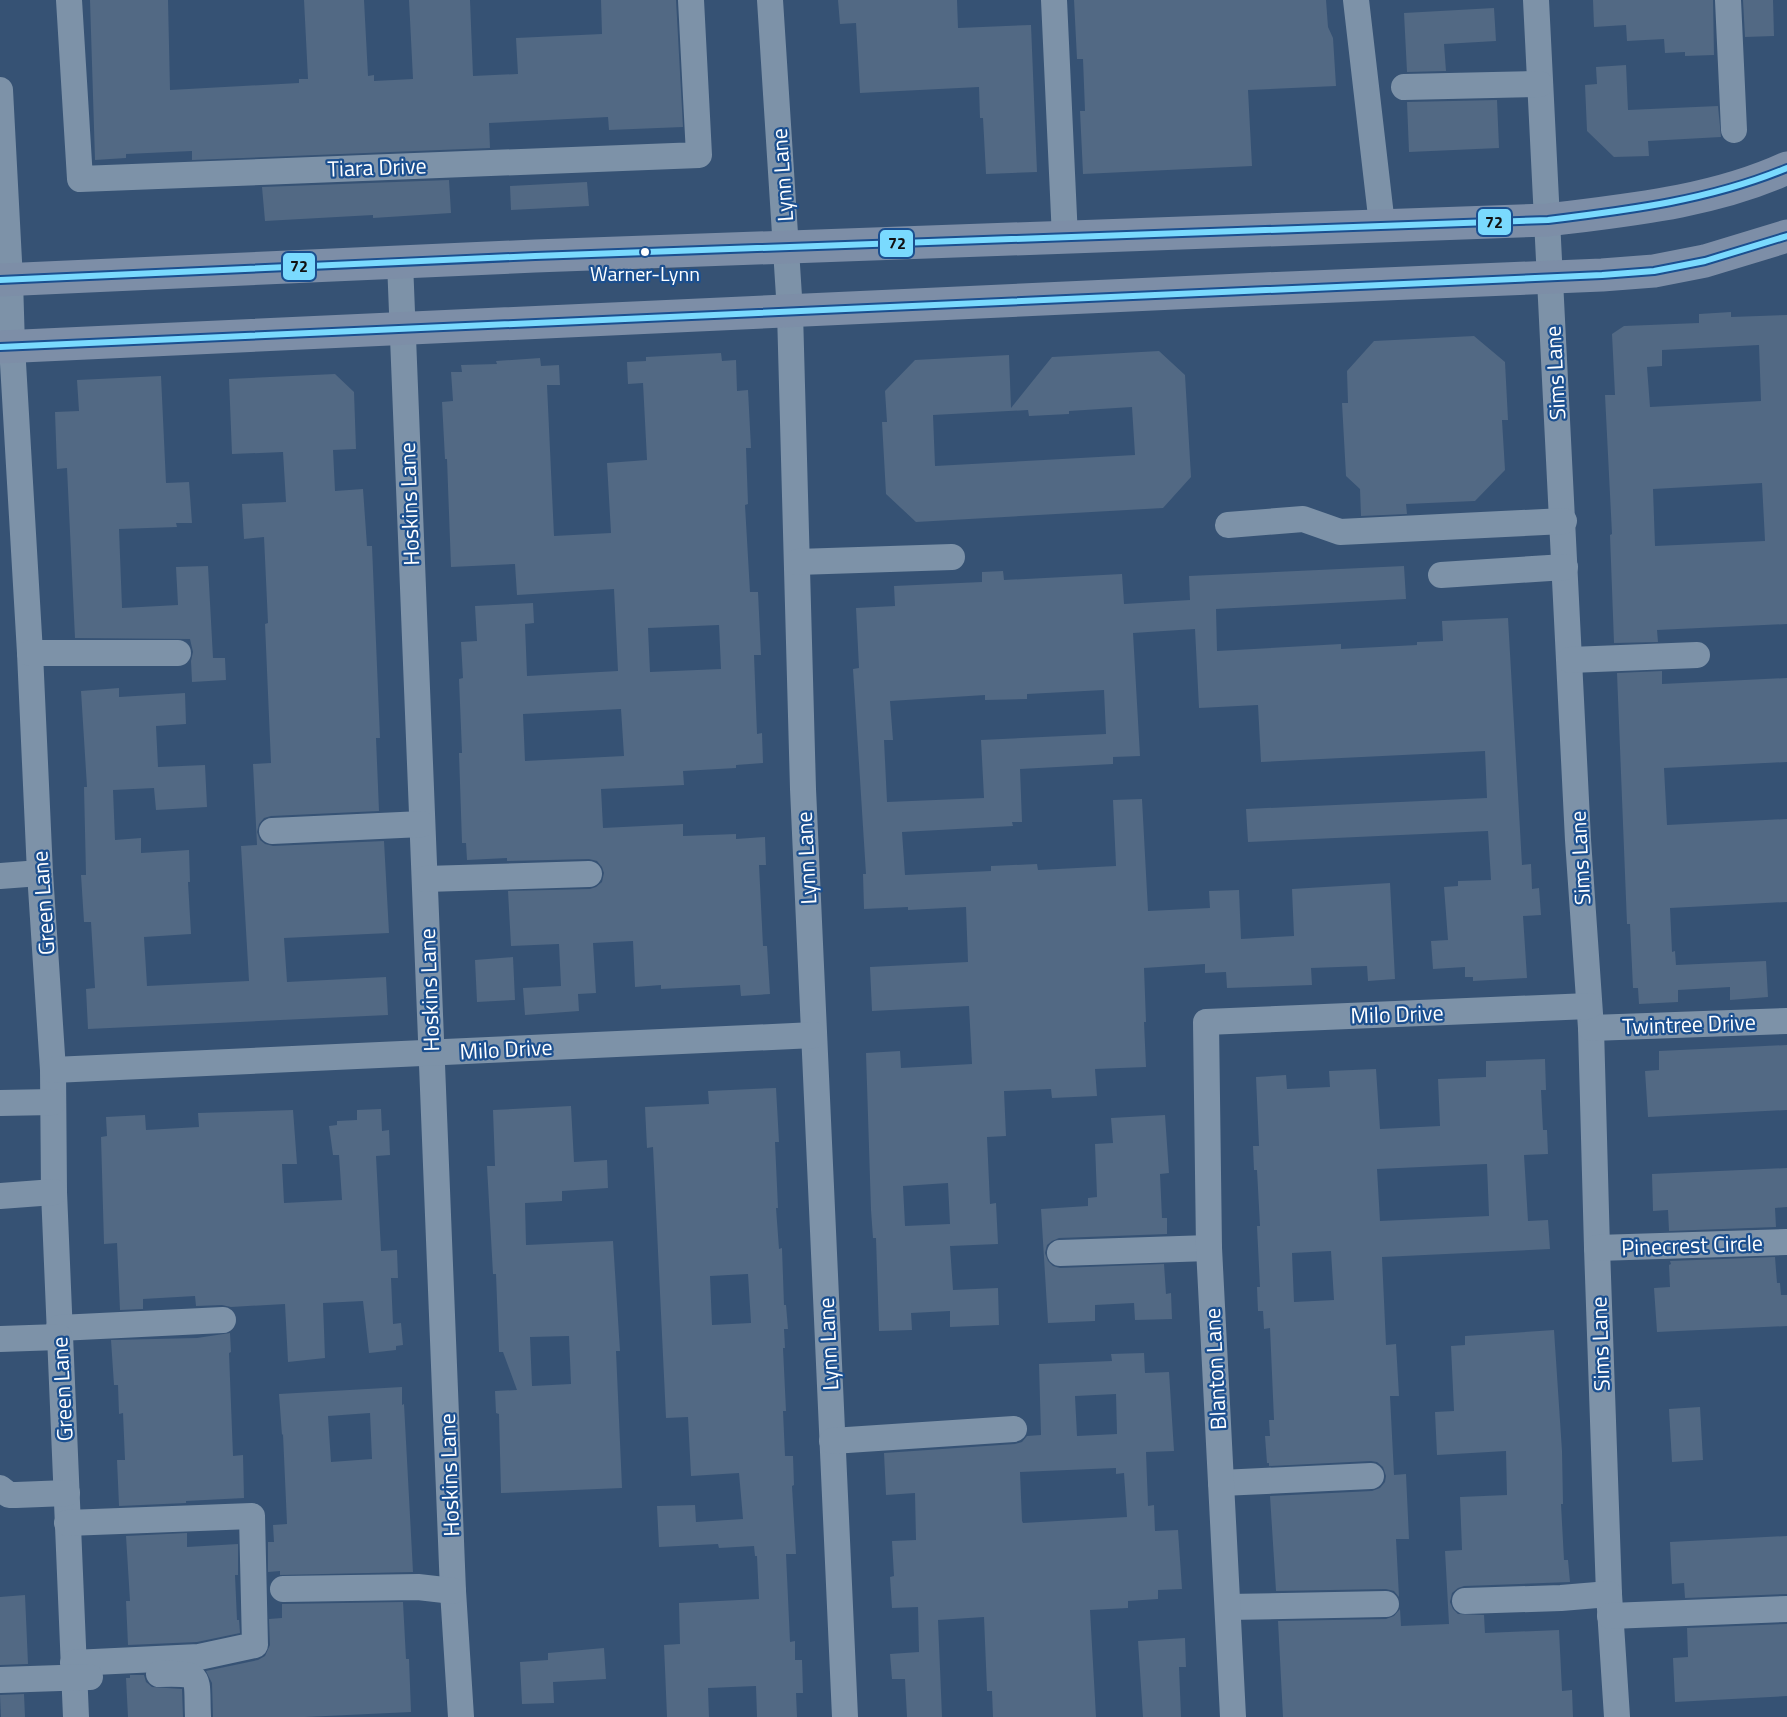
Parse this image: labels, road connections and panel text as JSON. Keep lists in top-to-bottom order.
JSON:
{
  "streets": {
    "street": [
      "Tiara Drive",
      "Lynn Lane",
      "Sims Lane",
      "Hoskins Lane",
      "Green Lane",
      "Milo Drive",
      "Twintree Drive",
      "Pinecrest Circle",
      "Blanton Lane"
    ]
  },
  "crossings": [
    ["Lynn Lane", "Milo Drive"],
    ["Sims Lane", "Milo Drive"],
    ["Sims Lane", "Twintree Drive"],
    ["Sims Lane", "Pinecrest Circle"],
    ["Hoskins Lane", "Milo Drive"],
    ["Green Lane", "Milo Drive"],
    ["Milo Drive", "Twintree Drive"],
    ["Milo Drive", "Blanton Lane"]
  ],
  "places": ["Warner-Lynn"],
  "lines": ["transit line 72"]
}
